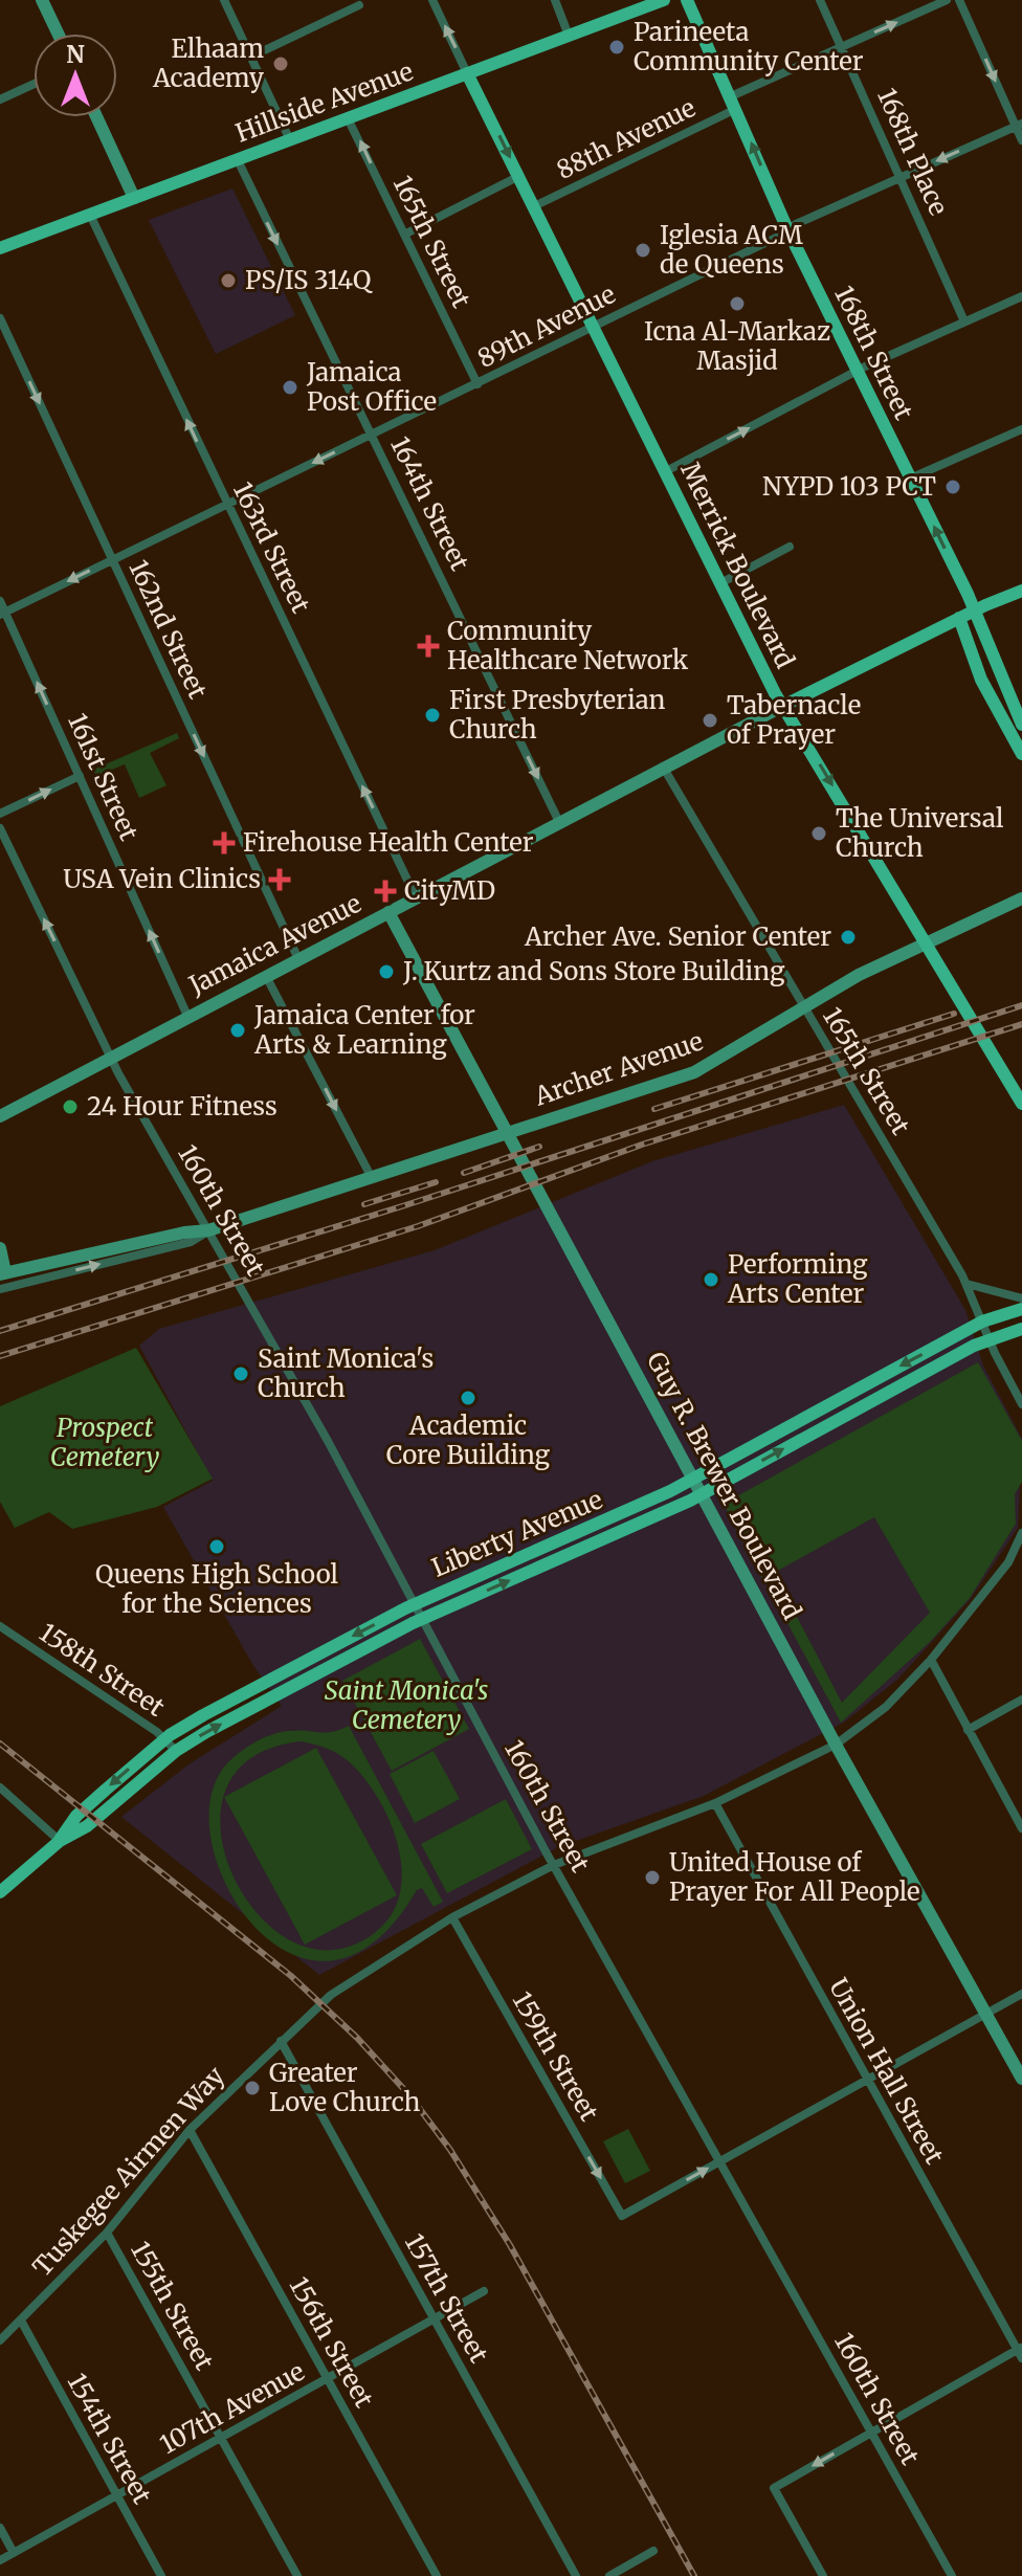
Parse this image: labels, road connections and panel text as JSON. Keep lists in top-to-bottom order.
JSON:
{
  "streets": {
    "main road": [
      "Hillside Avenue",
      "168th Street",
      "Merrick Boulevard",
      "Jamaica Avenue",
      "Archer Avenue",
      "Guy R. Brewer Boulevard",
      "Liberty Avenue"
    ],
    "street": [
      "88th Avenue",
      "168th Place",
      "165th Street",
      "89th Avenue",
      "164th Street",
      "163rd Street",
      "162nd Street",
      "161st Street",
      "160th Street",
      "158th Street",
      "159th Street",
      "Union Hall Street",
      "Tuskegee Airmen Way",
      "157th Street",
      "155th Street",
      "156th Street",
      "107th Avenue",
      "154th Street"
    ]
  },
  "crossings": [
    ["Hillside Avenue", "165th Street"],
    ["Hillside Avenue", "164th Street"],
    ["Hillside Avenue", "163rd Street"],
    ["Hillside Avenue", "Merrick Boulevard"],
    ["88th Avenue", "168th Place"],
    ["88th Avenue", "165th Street"],
    ["88th Avenue", "168th Street"],
    ["88th Avenue", "Merrick Boulevard"],
    ["168th Place", "89th Avenue"],
    ["165th Street", "89th Avenue"],
    ["165th Street", "Jamaica Avenue"],
    ["165th Street", "Archer Avenue"],
    ["165th Street", "Liberty Avenue"],
    ["89th Avenue", "168th Street"],
    ["89th Avenue", "164th Street"],
    ["89th Avenue", "163rd Street"],
    ["89th Avenue", "Merrick Boulevard"],
    ["89th Avenue", "162nd Street"],
    ["89th Avenue", "161st Street"],
    ["168th Street", "Jamaica Avenue"],
    ["164th Street", "Jamaica Avenue"],
    ["163rd Street", "Jamaica Avenue"],
    ["Merrick Boulevard", "Jamaica Avenue"],
    ["Merrick Boulevard", "Archer Avenue"],
    ["162nd Street", "Jamaica Avenue"],
    ["161st Street", "Jamaica Avenue"],
    ["Jamaica Avenue", "160th Street"],
    ["Jamaica Avenue", "Guy R. Brewer Boulevard"],
    ["Archer Avenue", "160th Street"],
    ["Archer Avenue", "Guy R. Brewer Boulevard"],
    ["160th Street", "Liberty Avenue"],
    ["160th Street", "159th Street"],
    ["160th Street", "Tuskegee Airmen Way"],
    ["Guy R. Brewer Boulevard", "Liberty Avenue"],
    ["Guy R. Brewer Boulevard", "Tuskegee Airmen Way"],
    ["Liberty Avenue", "158th Street"],
    ["159th Street", "Tuskegee Airmen Way"],
    ["Union Hall Street", "Tuskegee Airmen Way"],
    ["Tuskegee Airmen Way", "157th Street"],
    ["Tuskegee Airmen Way", "155th Street"],
    ["Tuskegee Airmen Way", "156th Street"],
    ["Tuskegee Airmen Way", "154th Street"],
    ["157th Street", "107th Avenue"],
    ["155th Street", "107th Avenue"],
    ["156th Street", "107th Avenue"],
    ["107th Avenue", "154th Street"]
  ],
  "one_way": [
    "89th Avenue",
    "168th Street",
    "164th Street",
    "163rd Street",
    "162nd Street",
    "161st Street"
  ],
  "parks": ["Prospect Cemetery", "Saint Monica's Cemetery"],
  "places": {
    "other": [
      "Parineeta Community Center",
      "Elhaam Academy",
      "Iglesia ACM de Queens",
      "PS/IS 314Q",
      "Icna Al-Markaz Masjid",
      "Jamaica Post Office",
      "NYPD 103 PCT",
      "First Presbyterian Church",
      "Tabernacle of Prayer",
      "The Universal Church",
      "Archer Ave. Senior Center",
      "J. Kurtz and Sons Store Building",
      "Jamaica Center for Arts & Learning",
      "24 Hour Fitness",
      "Performing Arts Center",
      "Saint Monica's Church",
      "Academic Core Building",
      "Queens High School for the Sciences",
      "United House of Prayer For All People",
      "Greater Love Church"
    ],
    "health": [
      "Community Healthcare Network",
      "Firehouse Health Center",
      "USA Vein Clinics",
      "CityMD"
    ]
  },
  "north": "top"
}
